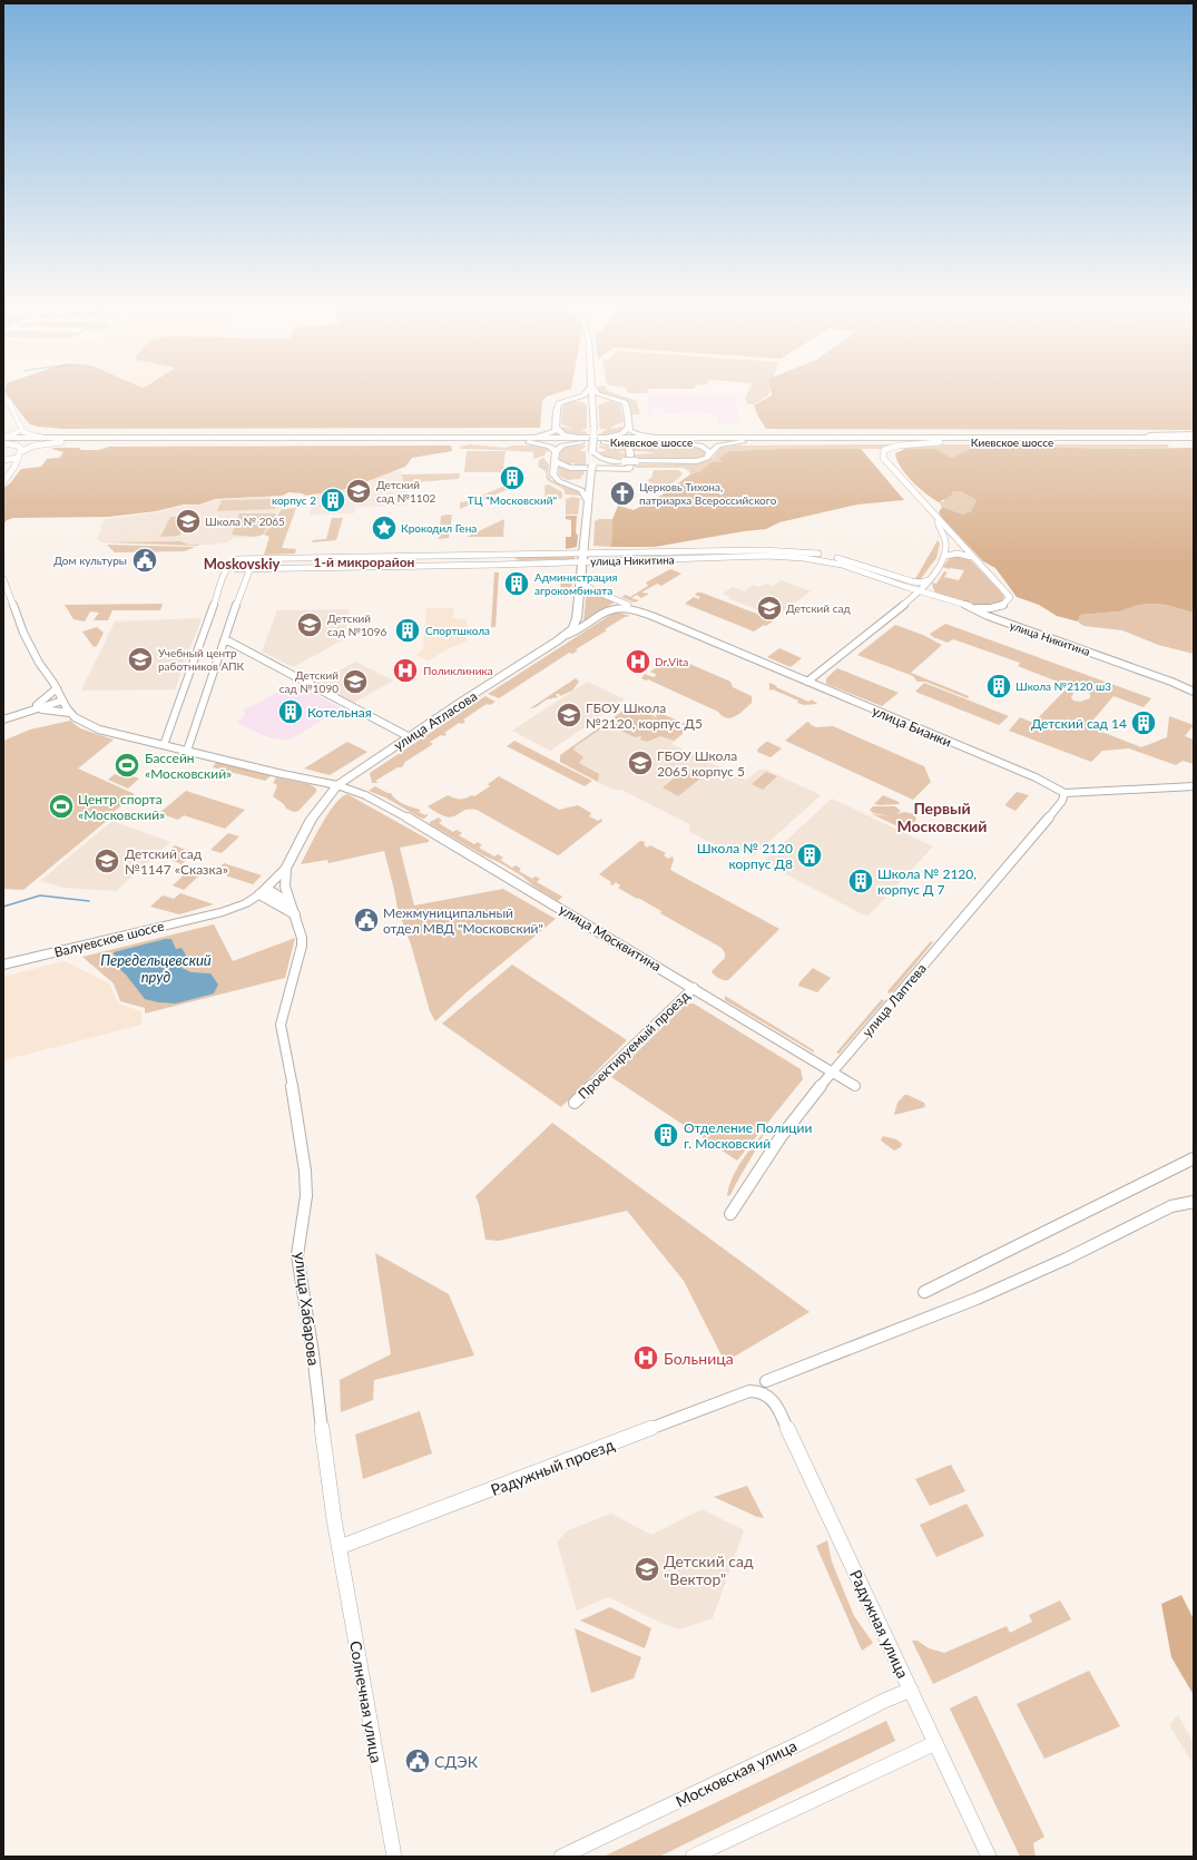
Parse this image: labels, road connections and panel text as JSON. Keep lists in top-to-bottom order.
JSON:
{
  "streets": {
    "highway": ["Киевское шоссе"],
    "main road": ["улица Атласова", "Валуевское шоссе"],
    "street": [
      "улица Никитина",
      "улица Бианки",
      "улица Москвитина",
      "улица Лаптева",
      "Проектируемый проезд",
      "улица Хабарова",
      "Радужный проезд",
      "Радужная улица",
      "Солнечная улица",
      "Московская улица"
    ]
  },
  "crossings": [
    ["улица Никитина", "улица Атласова"],
    ["улица Атласова", "улица Бианки"],
    ["улица Атласова", "улица Москвитина"],
    ["улица Атласова", "Валуевское шоссе"],
    ["улица Атласова", "улица Хабарова"],
    ["улица Бианки", "улица Лаптева"],
    ["улица Москвитина", "улица Лаптева"],
    ["улица Москвитина", "Проектируемый проезд"],
    ["улица Хабарова", "Радужный проезд"],
    ["улица Хабарова", "Солнечная улица"],
    ["Радужный проезд", "Радужная улица"],
    ["Радужный проезд", "Солнечная улица"],
    ["Радужная улица", "Московская улица"]
  ],
  "districts": ["1-й микрорайон", "Moskovskiy", "Первый Московский"],
  "water": ["Передельцевский пруд"],
  "places": {
    "building": [
      "ТЦ \"Московский\"",
      "корпус 2",
      "Администрация агрокомбината",
      "Спортшкола",
      "Школа №2120 ш3",
      "Котельная",
      "Детский сад 14",
      "Школа № 2120 корпус Д8",
      "Школа № 2120, корпус Д 7",
      "Отделение Полиции г. Московский"
    ],
    "school or university": [
      "Детский сад №1102",
      "Школа № 2065",
      "Детский сад",
      "Детский сад №1096",
      "Учебный центр работников АПК",
      "Детский сад №1090",
      "ГБОУ Школа №2120, корпус Д5",
      "ГБОУ Школа 2065 корпус 5",
      "Детский сад №1147 «Сказка»",
      "Детский сад \"Вектор\""
    ],
    "church": ["Церковь Тихона, патриарха Всероссийского"],
    "place": ["Крокодил Гена"],
    "public building": ["Дом культуры", "Межмуниципальный отдел МВД \"Московский\"", "СДЭК"],
    "hospital": ["Dr.Vita", "Поликлиника", "Больница"],
    "sports": ["Бассейн «Московский»", "Центр спорта «Московский»"]
  }
}
